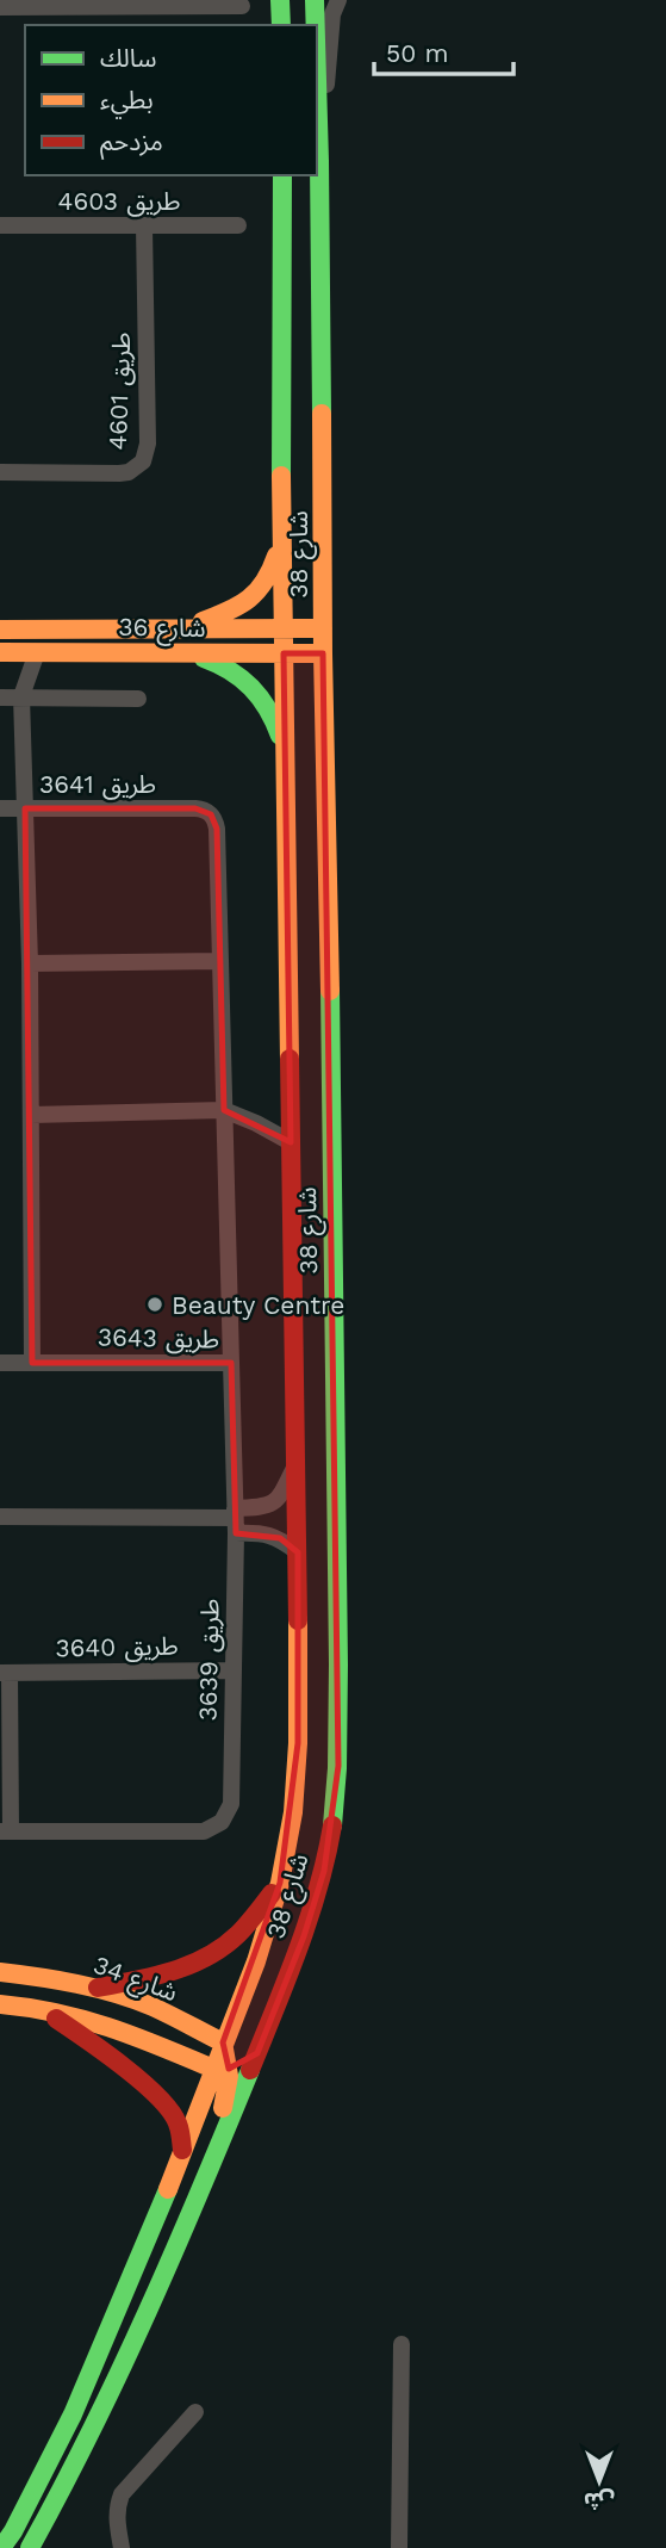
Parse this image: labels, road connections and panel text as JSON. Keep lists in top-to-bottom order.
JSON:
{
  "streets": {
    "street": [
      "طريق 4603",
      "طريق 4601",
      "شارع 38",
      "شارع 36",
      "طريق 3641",
      "طريق 3643",
      "طريق 3640",
      "طريق 3639",
      "شارع 34"
    ]
  },
  "crossings": [
    ["طريق 4603", "طريق 4601"],
    ["شارع 38", "شارع 36"],
    ["شارع 38", "شارع 34"],
    ["طريق 3643", "طريق 3639"],
    ["طريق 3640", "طريق 3639"]
  ],
  "places": ["Beauty Centre"],
  "legend": ["سالك", "بطيء", "مزدحم"],
  "scale_bar": "50 m",
  "north": "bottom"
}
